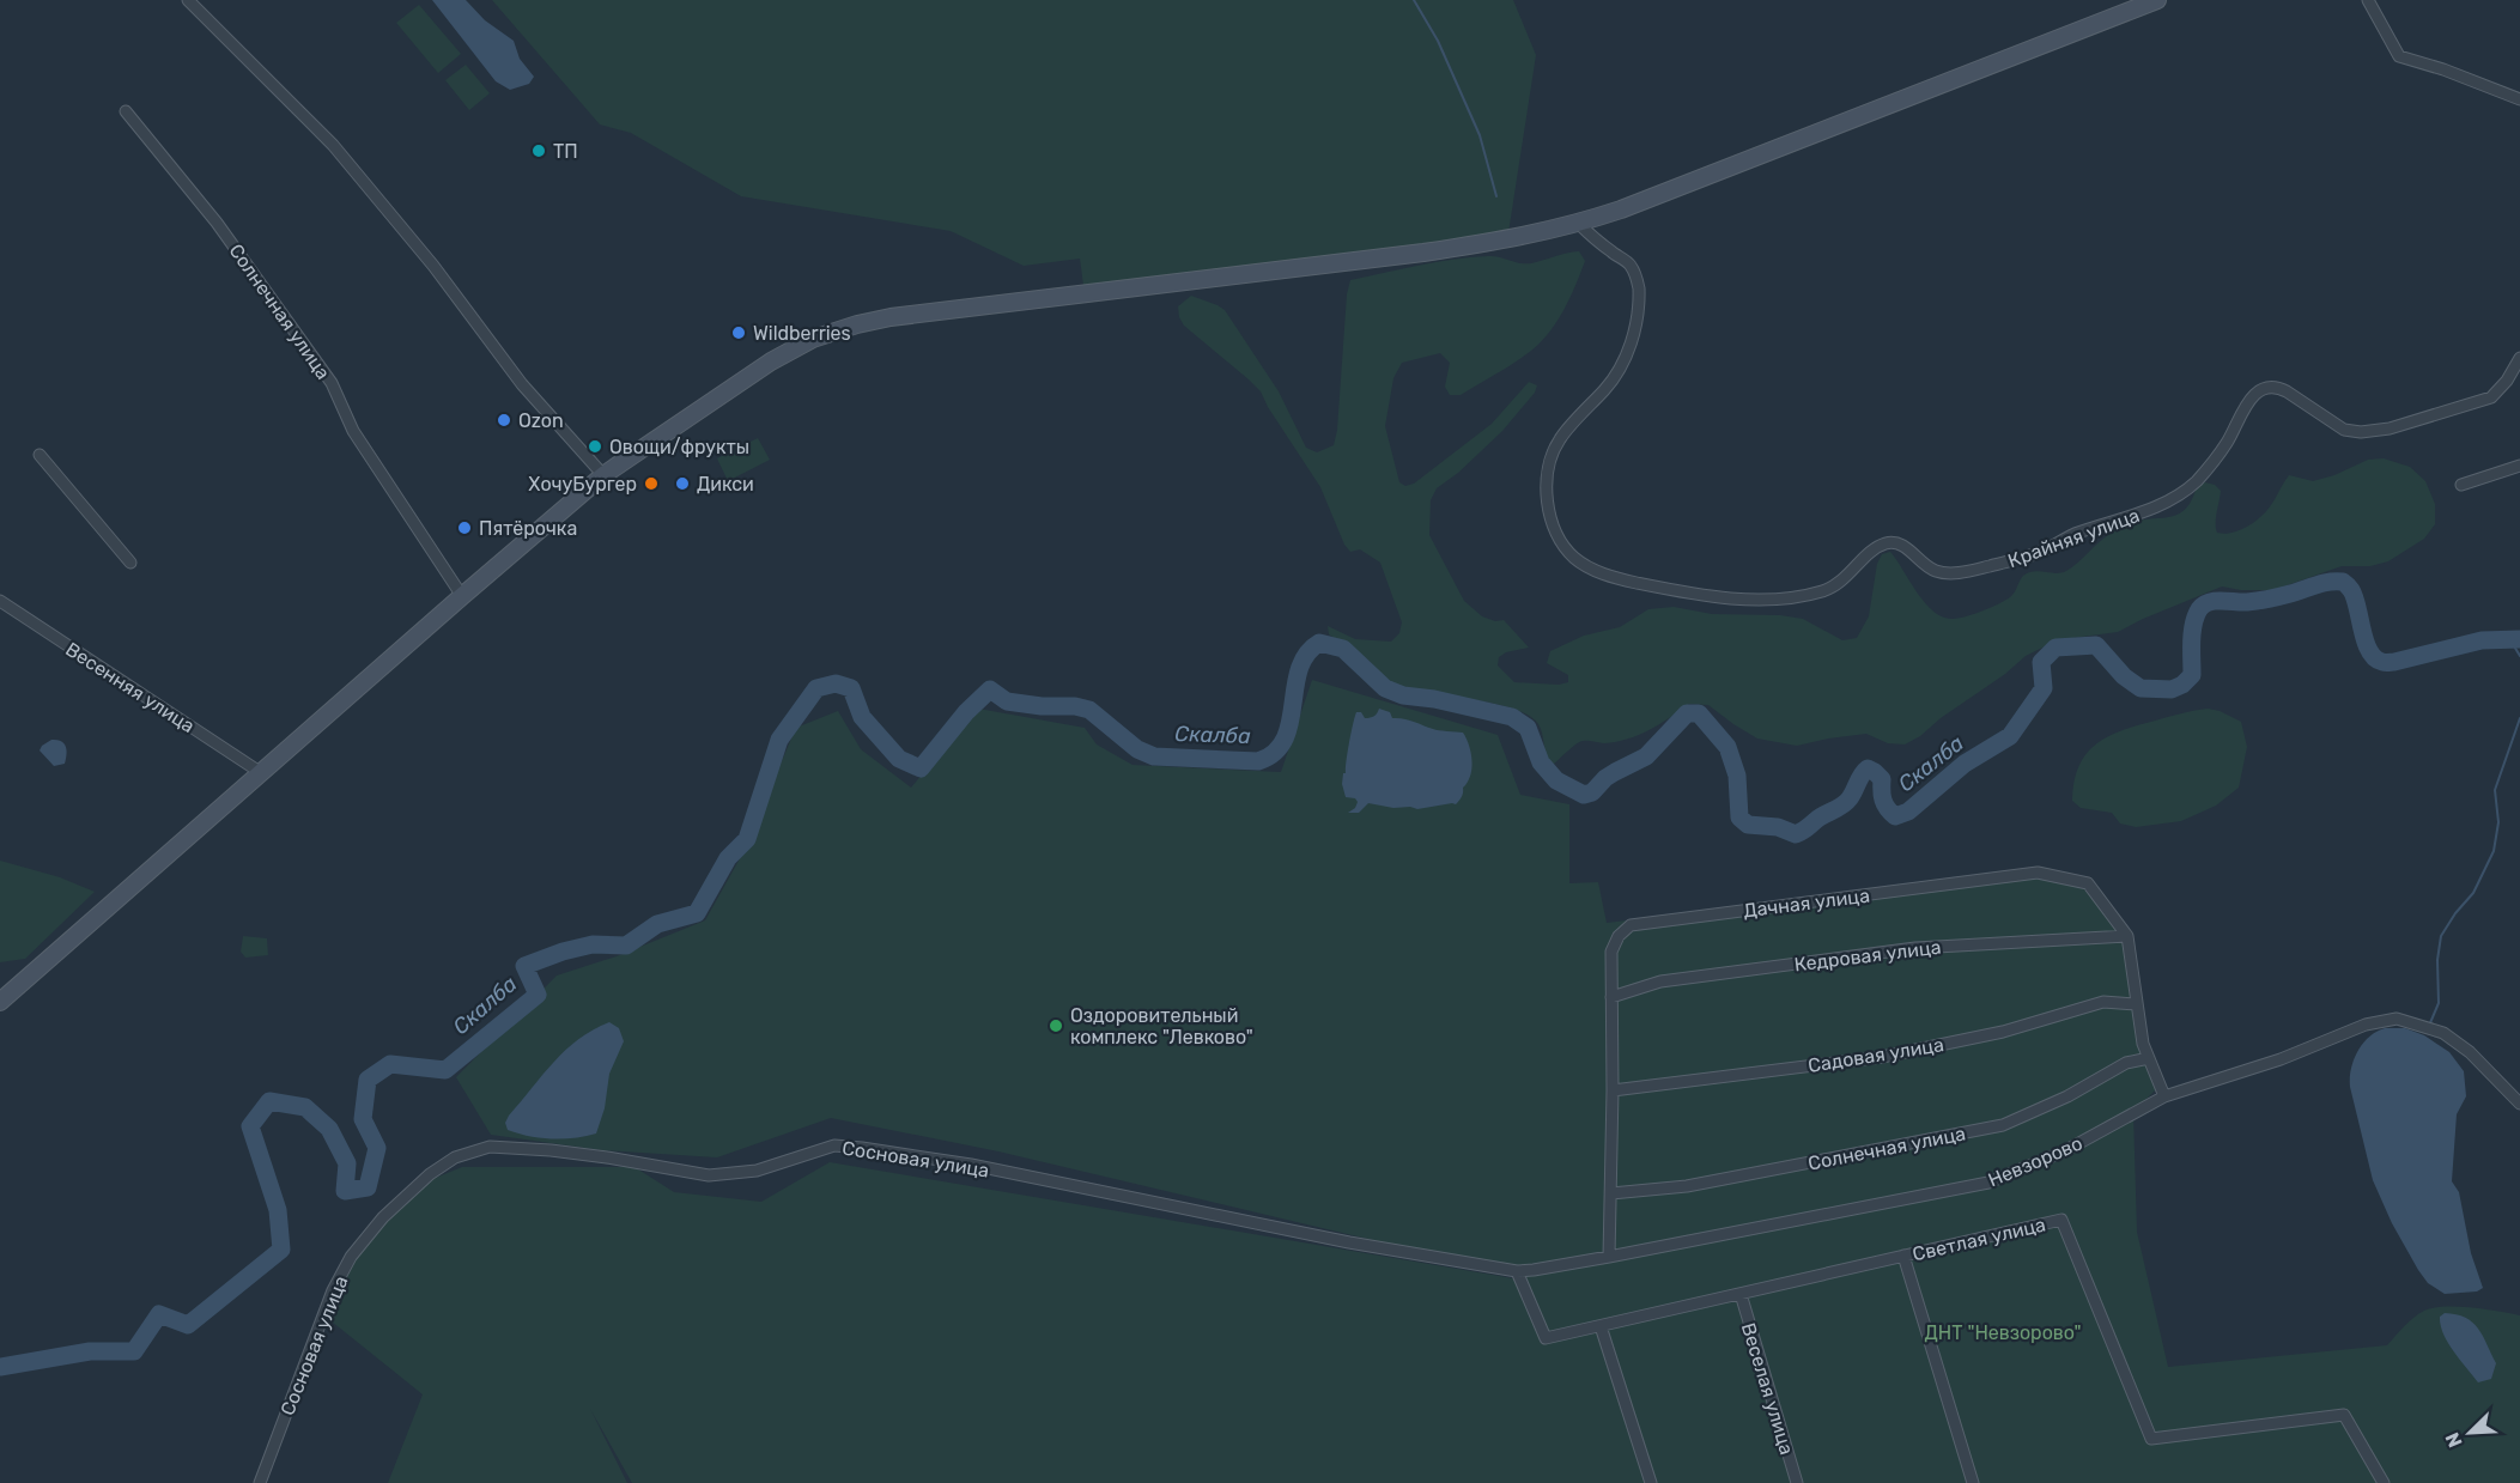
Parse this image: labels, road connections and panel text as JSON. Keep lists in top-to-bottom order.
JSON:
{
  "streets": {
    "street": [
      "Солнечная улица",
      "Крайняя улица",
      "Весенняя улица",
      "Дачная улица",
      "Кедровая улица",
      "Садовая улица",
      "Сосновая улица",
      "Невзорово",
      "Светлая улица",
      "Веселая улица"
    ]
  },
  "crossings": [
    ["Солнечная улица", "Дачная улица"],
    ["Дачная улица", "Кедровая улица"],
    ["Дачная улица", "Садовая улица"],
    ["Дачная улица", "Невзорово"],
    ["Сосновая улица", "Невзорово"],
    ["Сосновая улица", "Светлая улица"],
    ["Невзорово", "Светлая улица"],
    ["Светлая улица", "Веселая улица"]
  ],
  "water": ["Скалба"],
  "parks": ["ДНТ \"Невзорово\""],
  "places": [
    "ТП",
    "Wildberries",
    "Ozon",
    "Овощи/фрукты",
    "ХочуБургер",
    "Дикси",
    "Пятёрочка",
    "Оздоровительный комплекс \"Левково\""
  ],
  "north": "bottom left"
}
